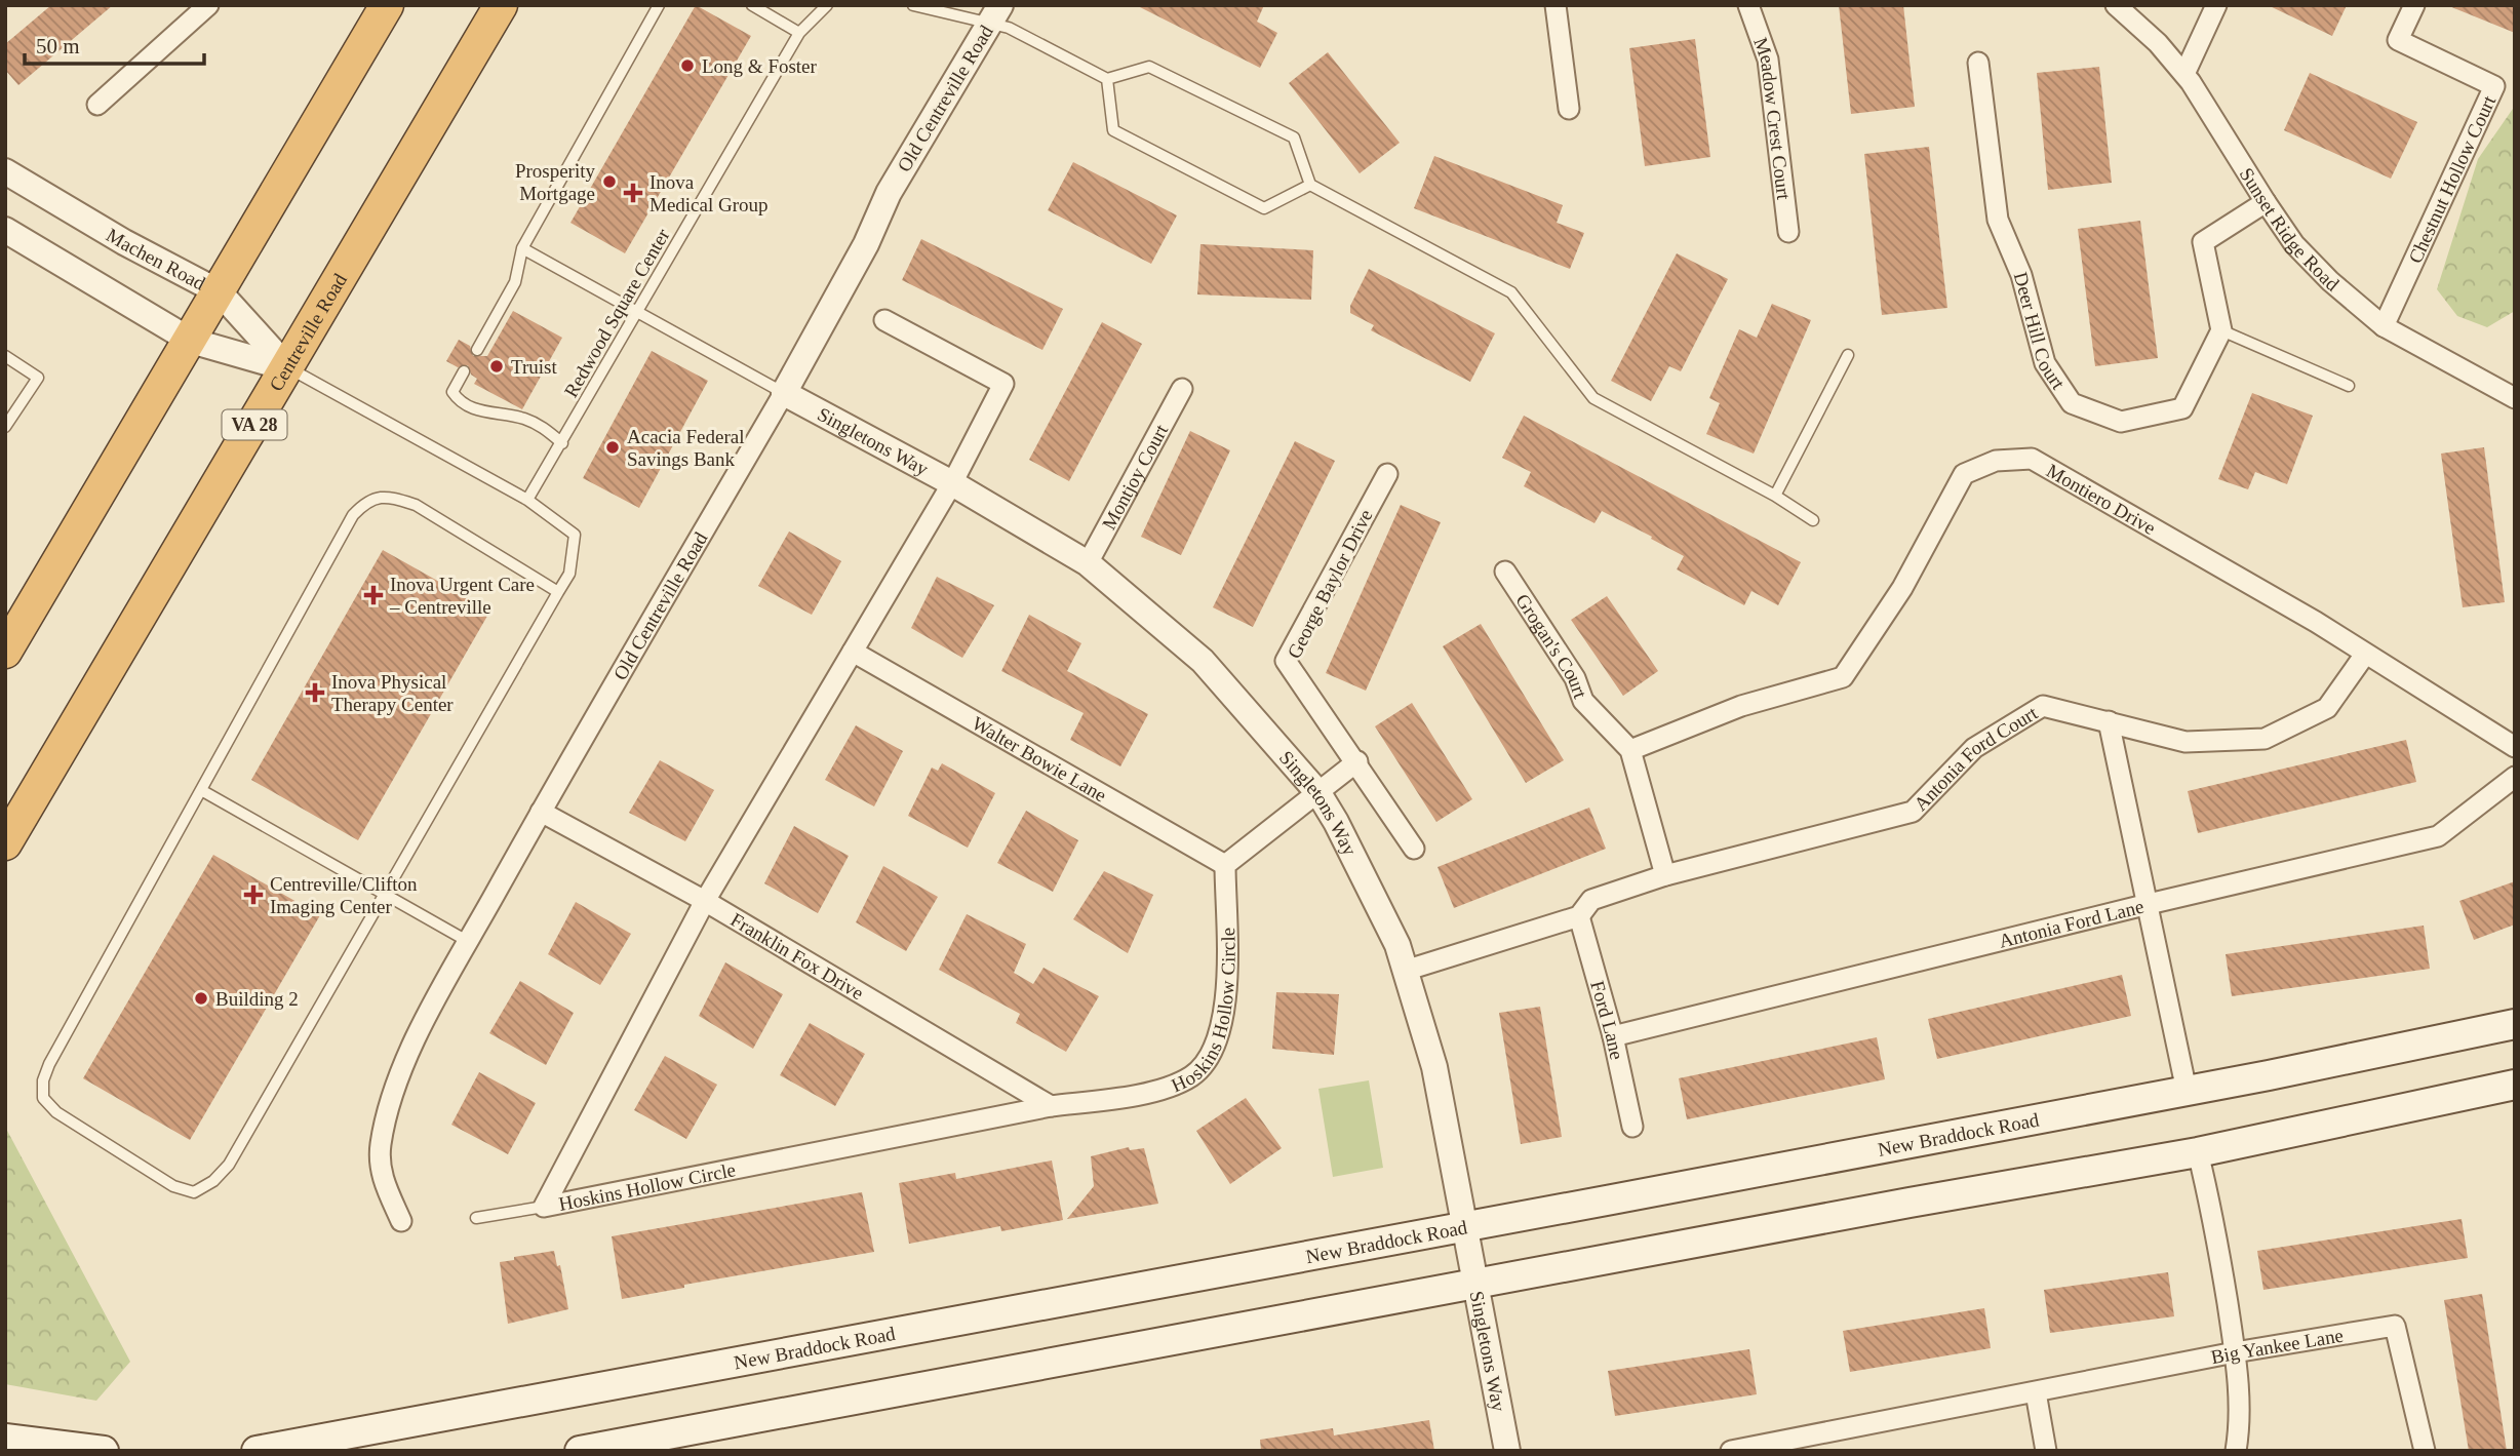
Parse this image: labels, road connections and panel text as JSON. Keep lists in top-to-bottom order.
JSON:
{
  "streets": {
    "highway": ["Centreville Road", "VA 28"],
    "main road": ["New Braddock Road"],
    "street": [
      "Old Centreville Road",
      "Meadow Crest Court",
      "Chestnut Hollow Court",
      "Sunset Ridge Road",
      "Machen Road",
      "Deer Hill Court",
      "Singletons Way",
      "Montjoy Court",
      "Montiero Drive",
      "George Baylor Drive",
      "Grogan's Court",
      "Walter Bowie Lane",
      "Antonia Ford Court",
      "Antonia Ford Lane",
      "Franklin Fox Drive",
      "Hoskins Hollow Circle",
      "Ford Lane",
      "Big Yankee Lane"
    ],
    "lane": ["Redwood Square Center"]
  },
  "crossings": [
    ["Old Centreville Road", "Singletons Way"],
    ["Old Centreville Road", "Franklin Fox Drive"],
    ["Chestnut Hollow Court", "Sunset Ridge Road"],
    ["Machen Road", "Redwood Square Center"],
    ["Machen Road", "Centreville Road"],
    ["Singletons Way", "Montjoy Court"],
    ["Singletons Way", "Antonia Ford Court"],
    ["Singletons Way", "Hoskins Hollow Circle"],
    ["Singletons Way", "New Braddock Road"],
    ["Montiero Drive", "Grogan's Court"],
    ["Montiero Drive", "Antonia Ford Court"],
    ["Grogan's Court", "Antonia Ford Court"],
    ["Walter Bowie Lane", "Hoskins Hollow Circle"],
    ["Antonia Ford Court", "Ford Lane"],
    ["Antonia Ford Lane", "Ford Lane"],
    ["Franklin Fox Drive", "Hoskins Hollow Circle"]
  ],
  "places": {
    "other": [
      "Long & Foster",
      "Prosperity Mortgage",
      "Truist",
      "Acacia Federal Savings Bank",
      "Building 2"
    ],
    "health": [
      "Inova Medical Group",
      "Inova Urgent Care – Centreville",
      "Inova Physical Therapy Center",
      "Centreville/Clifton Imaging Center"
    ]
  },
  "scale_bar": "50 m"
}
